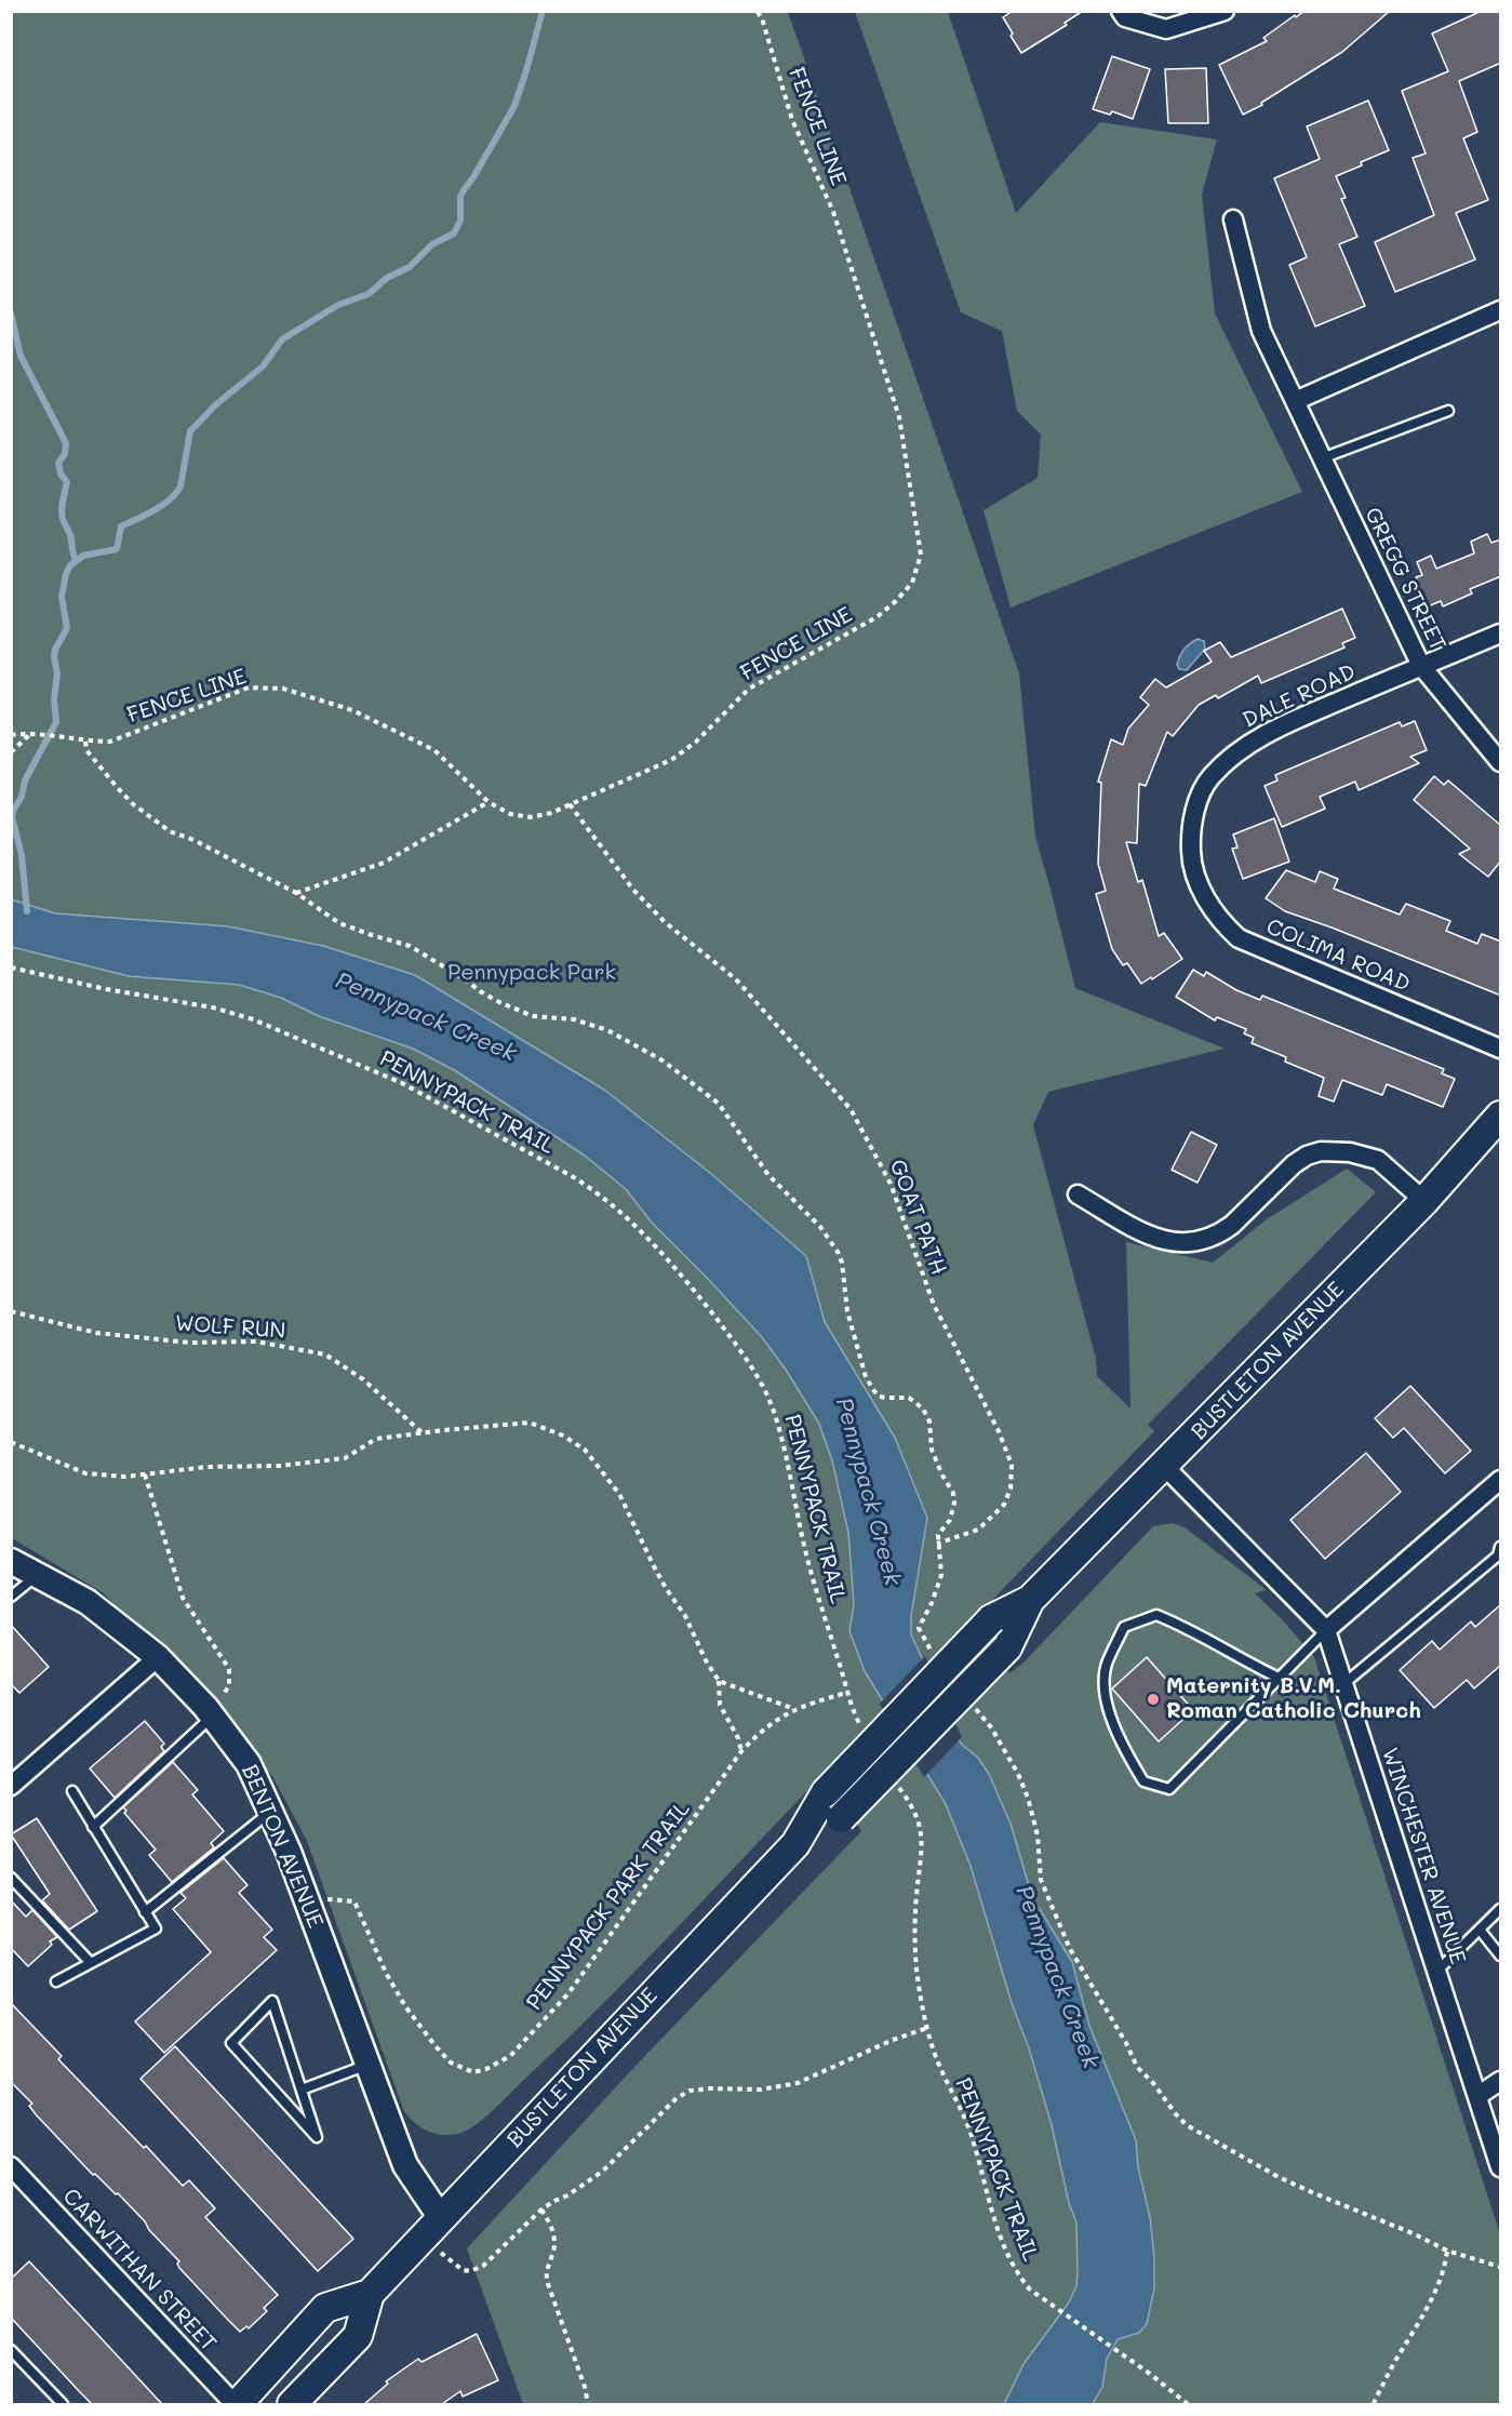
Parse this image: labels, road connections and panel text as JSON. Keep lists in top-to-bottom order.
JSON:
{
  "streets": {
    "main road": ["BUSTLETON AVENUE"],
    "street": [
      "GREGG STREET",
      "DALE ROAD",
      "COLIMA ROAD",
      "BENTON AVENUE",
      "WINCHESTER AVENUE",
      "CARWITHAN STREET"
    ],
    "path": [
      "FENCE LINE",
      "PENNYPACK TRAIL",
      "GOAT PATH",
      "WOLF RUN",
      "PENNYPACK PARK TRAIL"
    ]
  },
  "crossings": [
    ["FENCE LINE", "GOAT PATH"],
    ["GREGG STREET", "DALE ROAD"],
    ["DALE ROAD", "COLIMA ROAD"],
    ["PENNYPACK TRAIL", "PENNYPACK PARK TRAIL"],
    ["BUSTLETON AVENUE", "BENTON AVENUE"],
    ["BUSTLETON AVENUE", "WINCHESTER AVENUE"],
    ["BUSTLETON AVENUE", "CARWITHAN STREET"],
    ["BENTON AVENUE", "PENNYPACK PARK TRAIL"]
  ],
  "water": ["Pennypack Creek"],
  "parks": ["Pennypack Park"],
  "places": ["Maternity B.V.M. Roman Catholic Church"]
}
